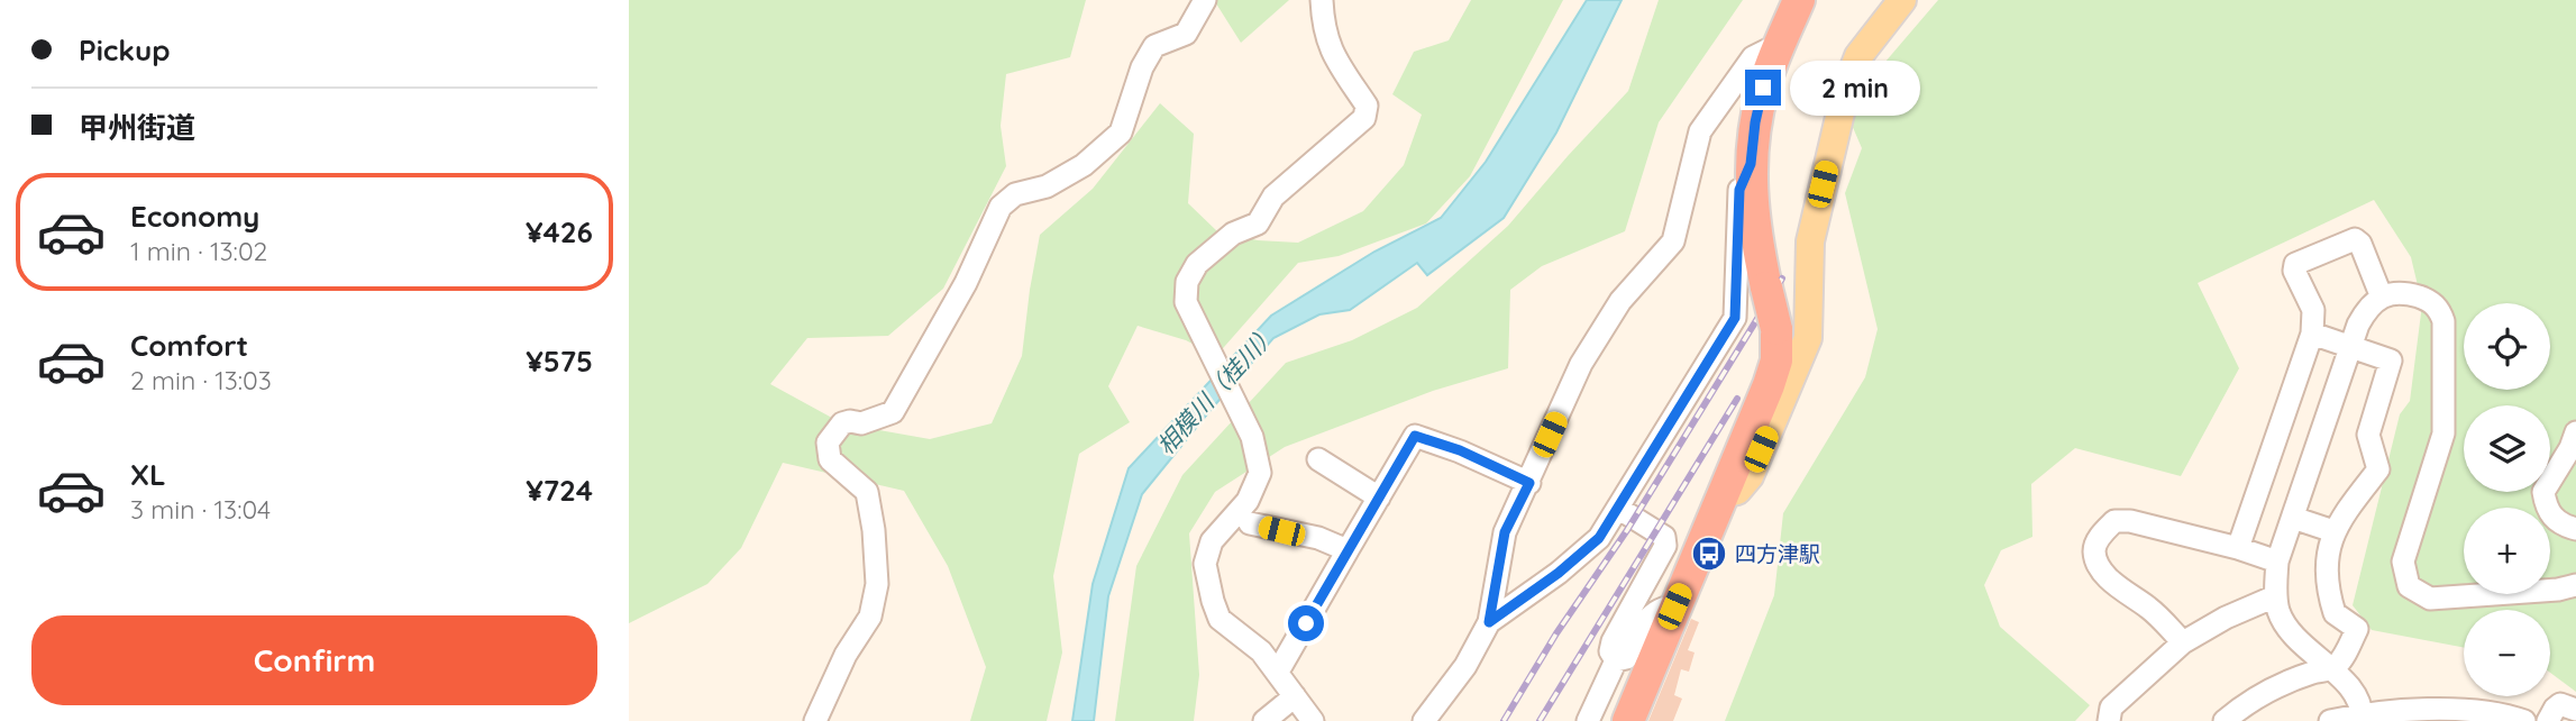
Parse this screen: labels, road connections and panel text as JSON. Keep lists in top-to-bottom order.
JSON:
{
  "water": ["相模川（桂川）"],
  "places": {
    "bus stop": ["四方津駅"]
  },
  "page": {
    "banner": ["Pickup", "甲州街道"],
    "bubble": "2 min",
    "list": [
      {
        "name": "Economy",
        "note": "1 min · 13:02",
        "value": "¥426"
      },
      {
        "name": "Comfort",
        "note": "2 min · 13:03",
        "value": "¥575"
      },
      {
        "name": "XL",
        "note": "3 min · 13:04",
        "value": "¥724"
      }
    ],
    "map_buttons": ["+", "−"],
    "buttons": "Confirm"
  }
}
